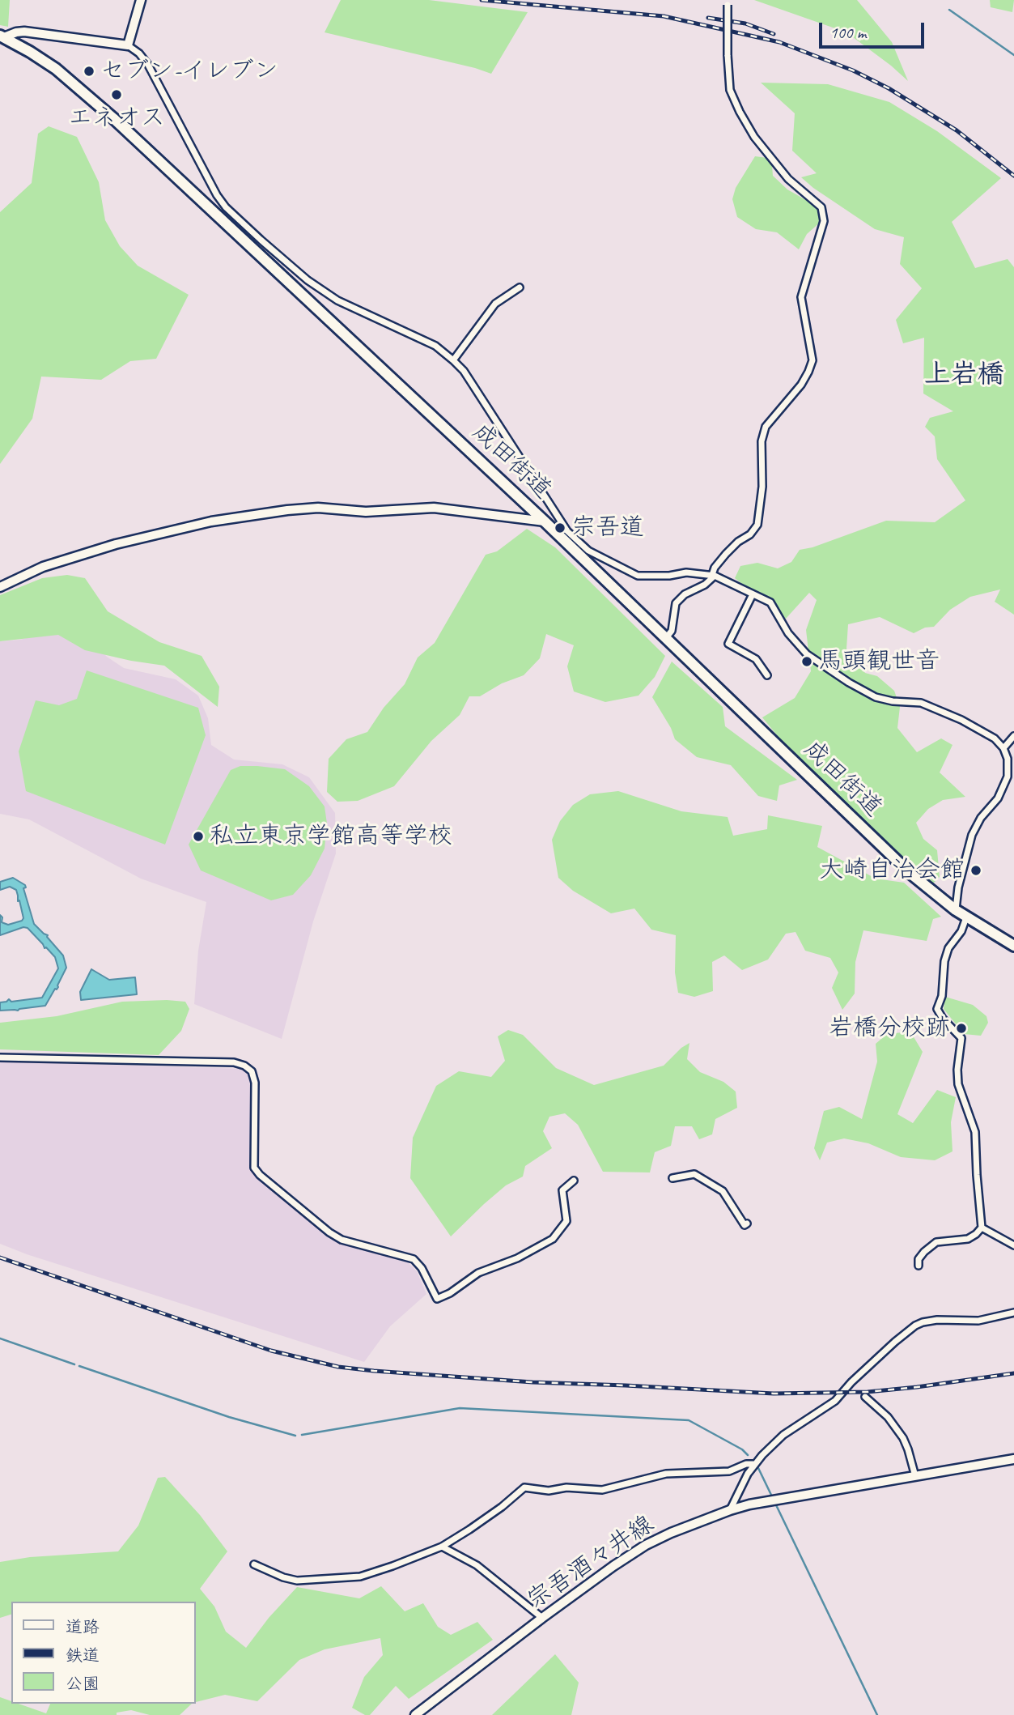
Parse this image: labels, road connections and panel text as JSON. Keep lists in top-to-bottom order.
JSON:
{
  "streets": {
    "highway": ["成田街道"],
    "street": ["宗吾酒々井線"]
  },
  "districts": ["上岩橋"],
  "places": [
    "セブン-イレブン",
    "エネオス",
    "宗吾道",
    "馬頭観世音",
    "私立東京学館高等学校",
    "大崎自治会館",
    "岩橋分校跡"
  ],
  "legend": ["道路", "鉄道", "公園"],
  "scale_bar": "100 m"
}
